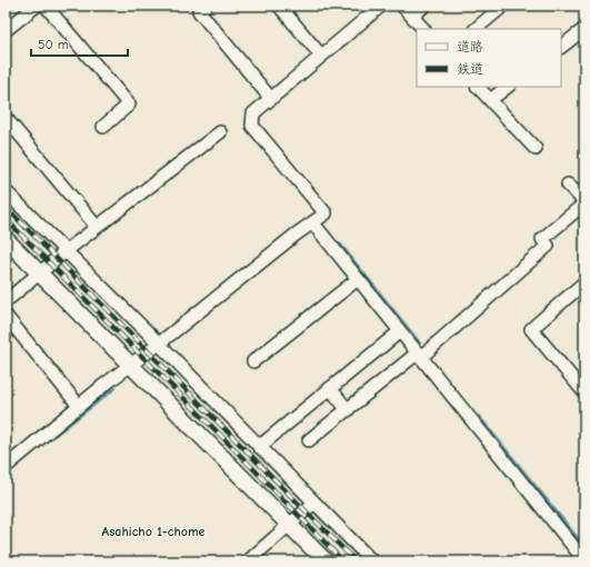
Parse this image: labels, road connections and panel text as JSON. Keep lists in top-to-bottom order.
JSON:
{
  "districts": ["Asahicho 1-chome"],
  "legend": ["道路", "鉄道"],
  "scale_bar": "50 m"
}
